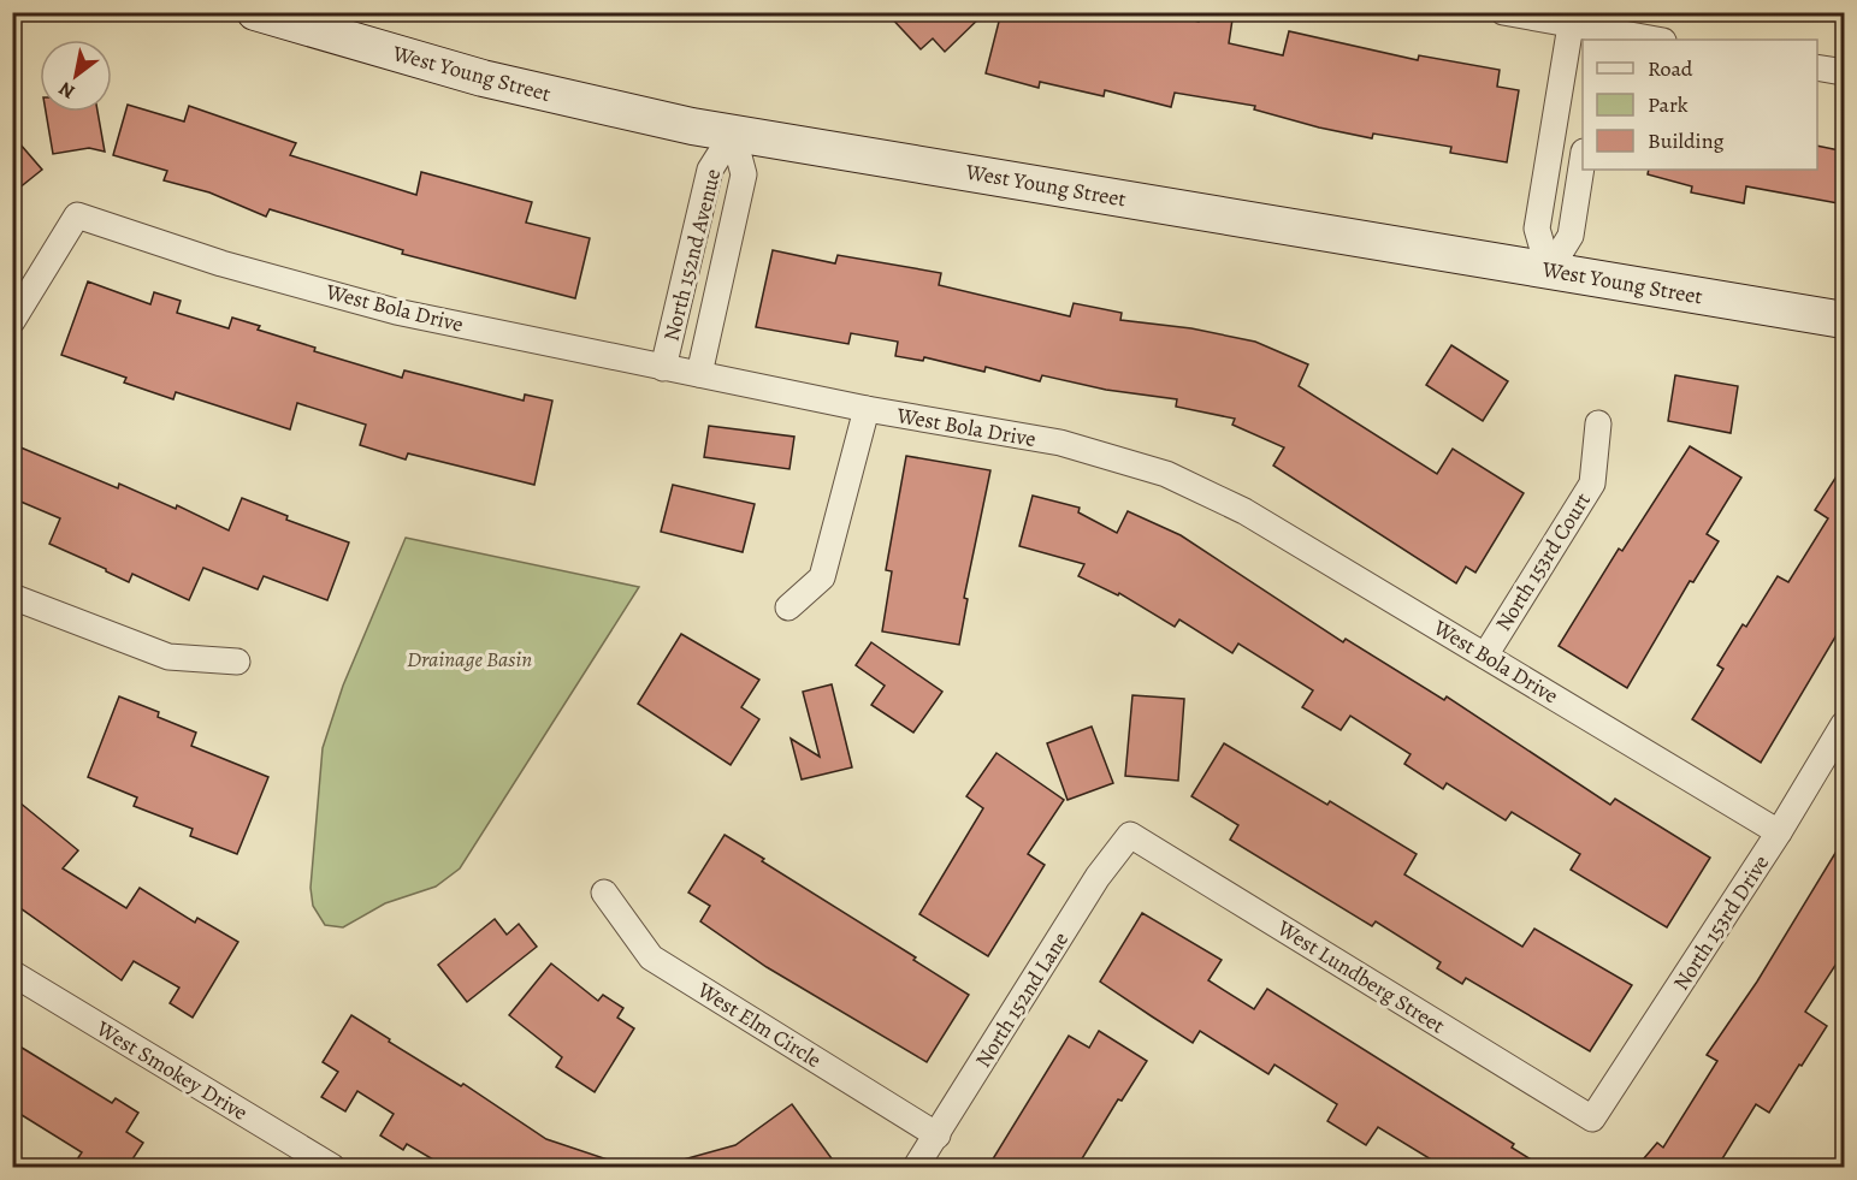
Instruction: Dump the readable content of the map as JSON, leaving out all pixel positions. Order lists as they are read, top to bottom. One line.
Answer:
{"streets":{"street":["West Young Street","North 152nd Avenue","West Bola Drive","North 153rd Court","North 153rd Drive","West Lundberg Street","North 152nd Lane","West Elm Circle","West Smokey Drive"]},"crossings":[["West Young Street","North 152nd Avenue"],["North 152nd Avenue","West Bola Drive"],["West Bola Drive","North 153rd Court"],["West Bola Drive","North 153rd Drive"],["North 153rd Drive","West Lundberg Street"],["West Lundberg Street","North 152nd Lane"],["North 152nd Lane","West Elm Circle"]],"parks":["Drainage Basin"],"legend":["Road","Park","Building"],"north":"bottom left"}
